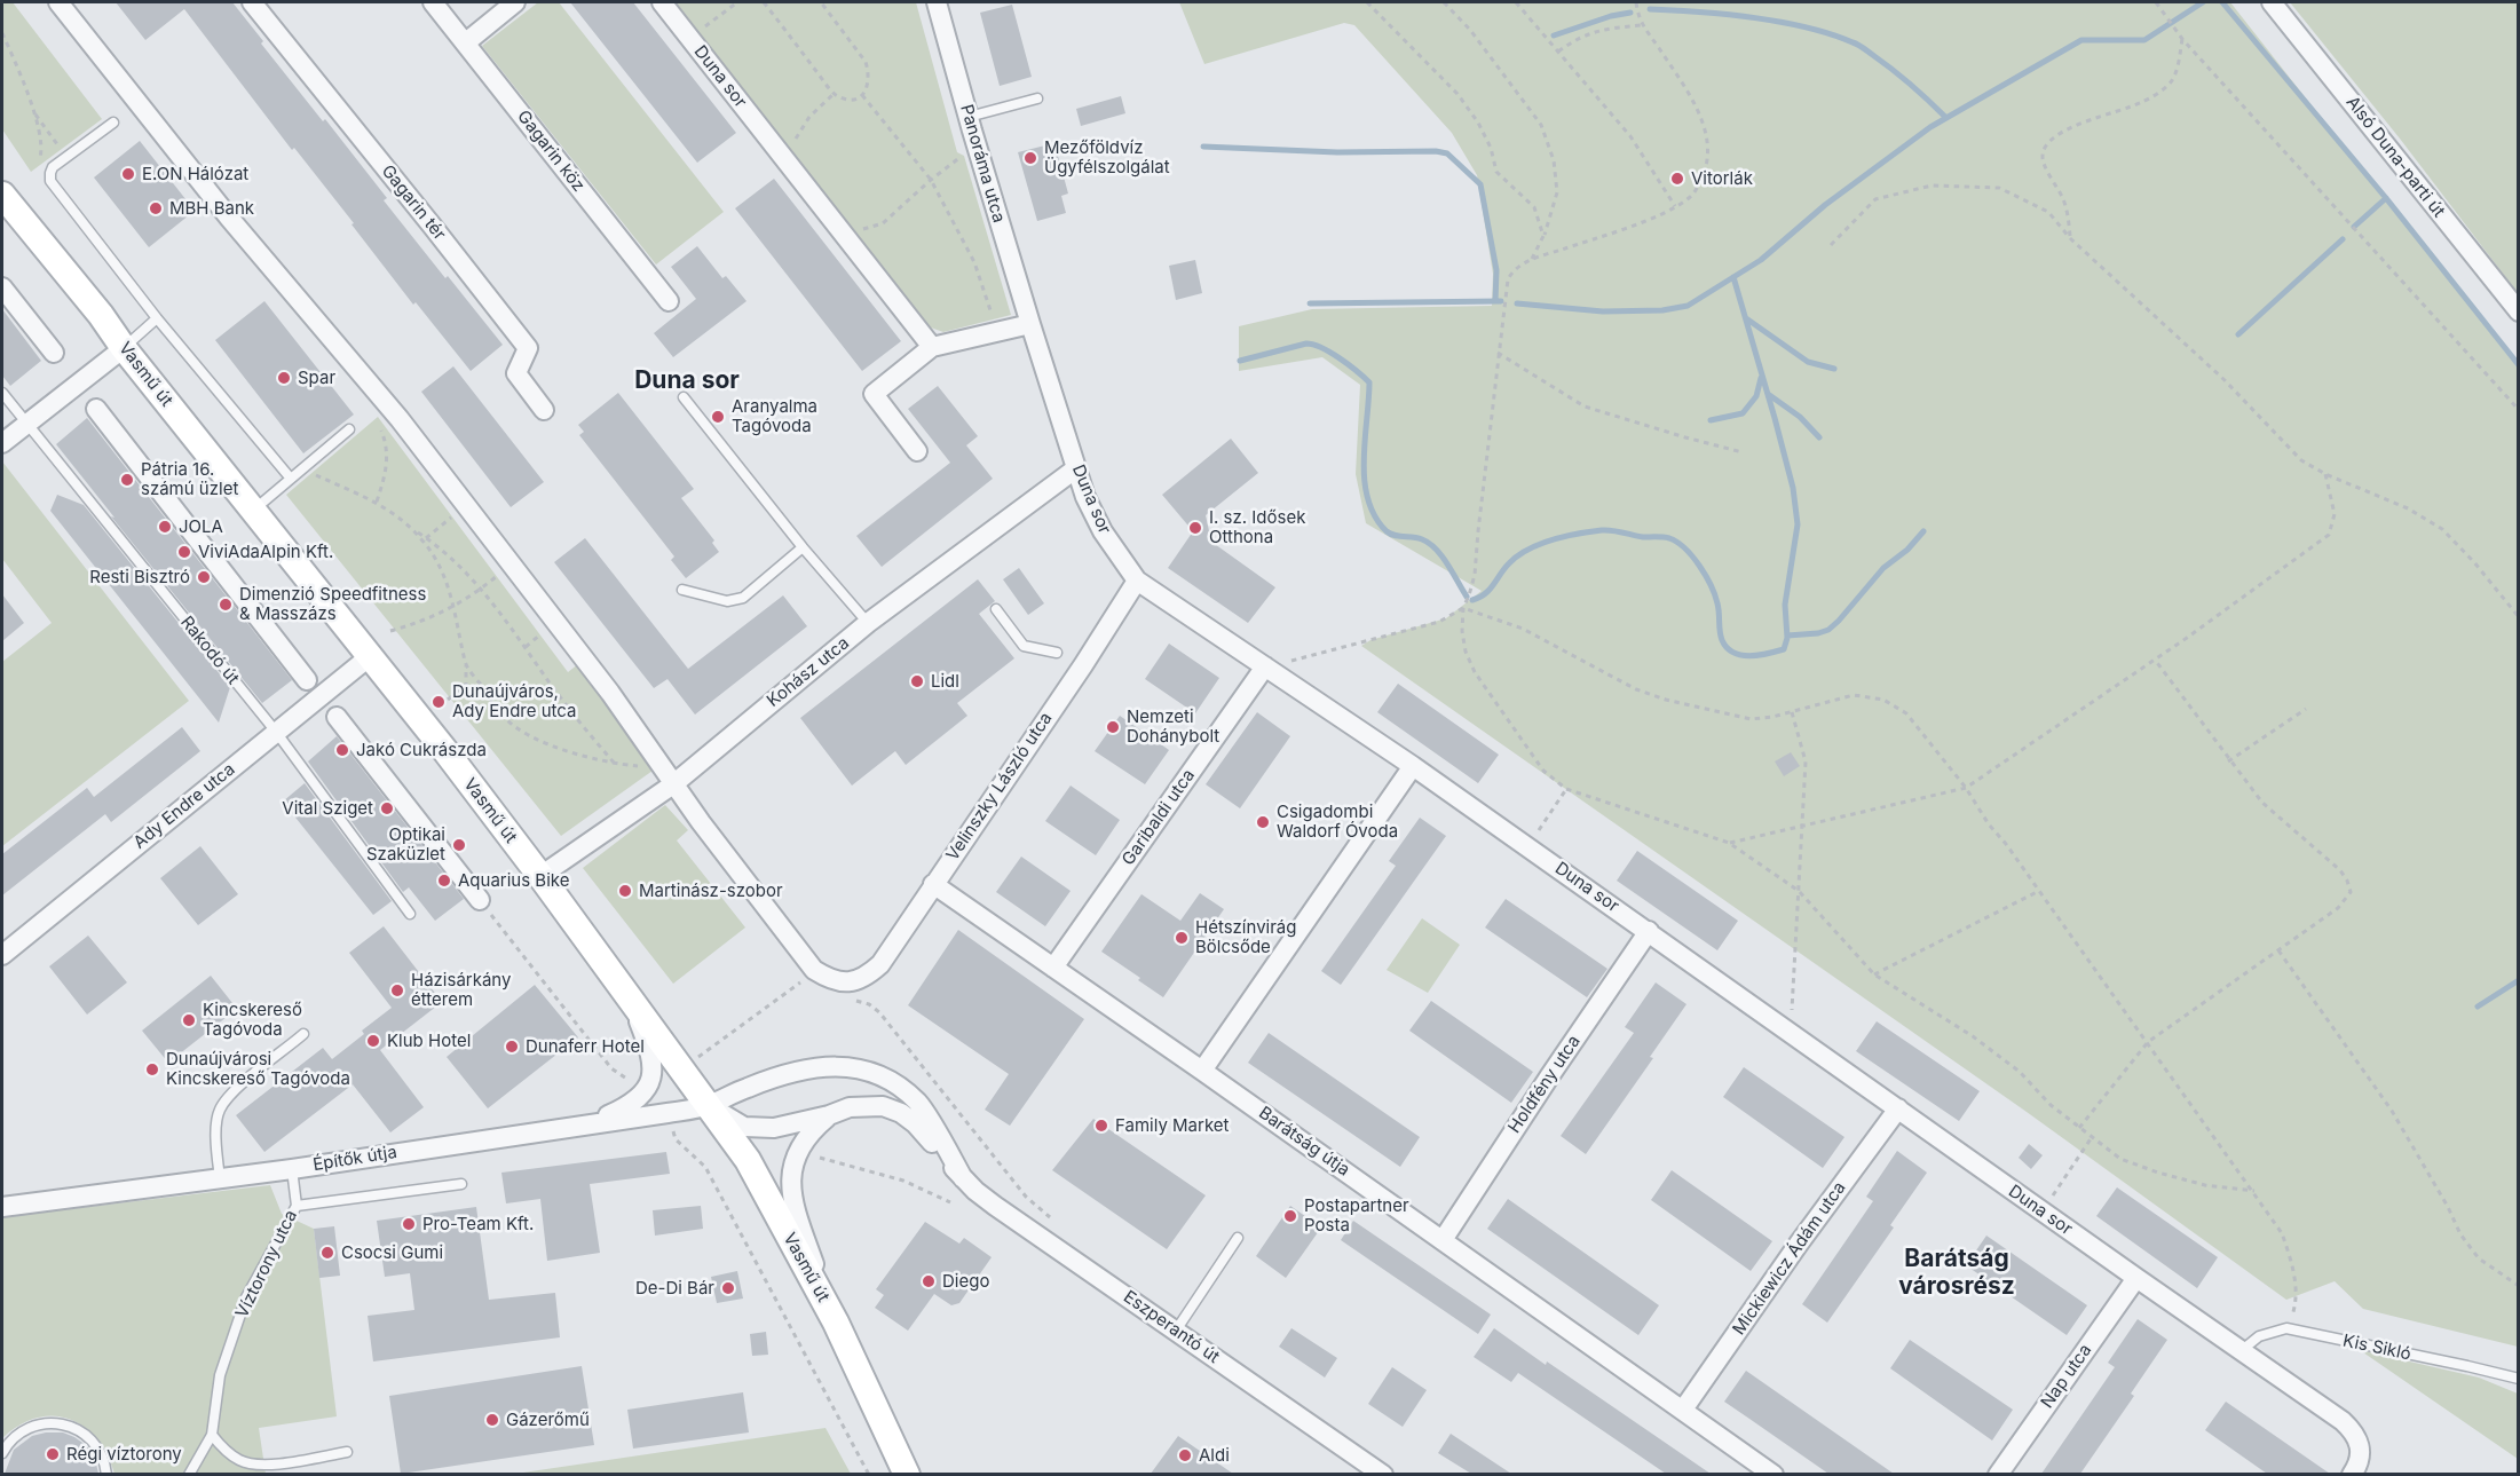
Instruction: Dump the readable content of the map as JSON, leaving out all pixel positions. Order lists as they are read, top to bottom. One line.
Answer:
{"streets":{"street":["Duna sor","Gagarin köz","Alsó Duna-parti út","Panoráma utca","Gagarin tér","Vasmű út","Kohász utca","Velinszky László utca","Ady Endre utca","Garibaldi utca","Holdfény utca","Barátság útja","Építők útja","Mickiewicz Ádám utca","Eszperantó út","Nap utca"],"lane":["Rakodó út","Víztorony utca","Kis Sikló"]},"crossings":[["Duna sor","Panoráma utca"],["Duna sor","Kohász utca"],["Duna sor","Velinszky László utca"],["Duna sor","Garibaldi utca"],["Duna sor","Holdfény utca"],["Duna sor","Mickiewicz Ádám utca"],["Duna sor","Nap utca"],["Vasmű út","Kohász utca"],["Vasmű út","Ady Endre utca"],["Vasmű út","Építők útja"],["Vasmű út","Eszperantó út"],["Rakodó út","Ady Endre utca"],["Kohász utca","Velinszky László utca"],["Velinszky László utca","Barátság útja"],["Garibaldi utca","Barátság útja"],["Holdfény utca","Barátság útja"],["Barátság útja","Mickiewicz Ádám utca"],["Építők útja","Víztorony utca"],["Építők útja","Eszperantó út"]],"districts":["Duna sor","Barátság városrész"],"places":["Mezőföldvíz Ügyfélszolgálat","E.ON Hálózat","Vitorlák","MBH Bank","Spar","Aranyalma Tagóvoda","Pátria 16. számú üzlet","JOLA","I. sz. Idősek Otthona","ViviAdaAlpin Kft.","Resti Bisztró","Dimenzió Speedfitness & Masszázs","Lidl","Dunaújváros, Ady Endre utca","Nemzeti Dohánybolt","Jakó Cukrászda","Vital Sziget","Csigadombi Waldorf Óvoda","Optikai Szaküzlet","Aquarius Bike","Martinász-szobor","Hétszínvirág Bölcsőde","Házisárkány étterem","Kincskereső Tagóvoda","Klub Hotel","Dunaferr Hotel","Dunaújvárosi Kincskereső Tagóvoda","Family Market","Postapartner Posta","Pro-Team Kft.","Csocsi Gumi","Diego","De-Di Bár","Gázerőmű","Régi víztorony","Aldi"]}
